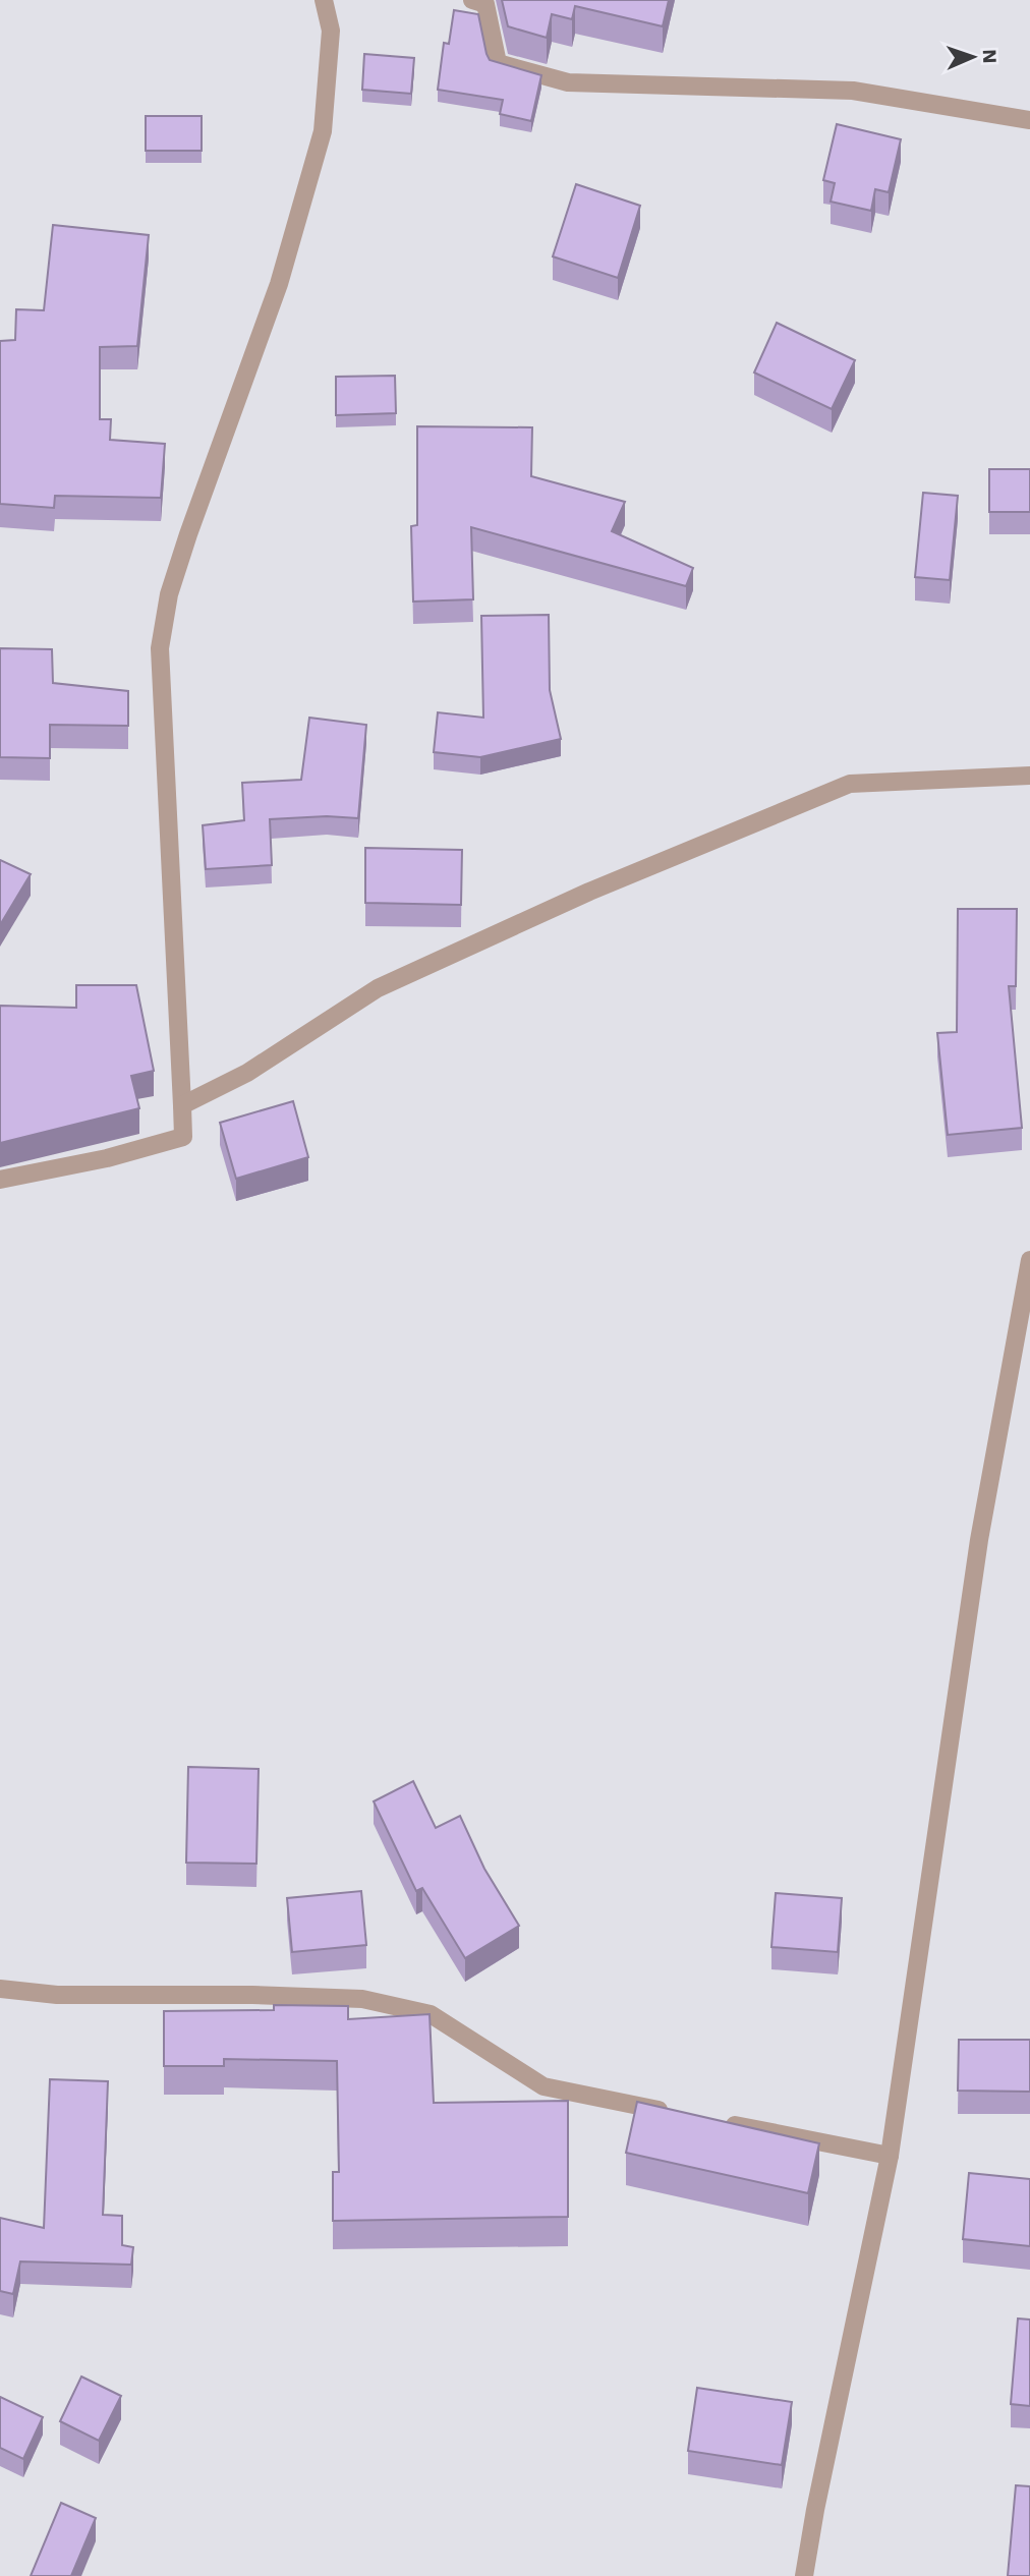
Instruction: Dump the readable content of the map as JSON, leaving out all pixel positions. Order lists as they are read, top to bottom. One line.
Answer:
{"north":"right"}
